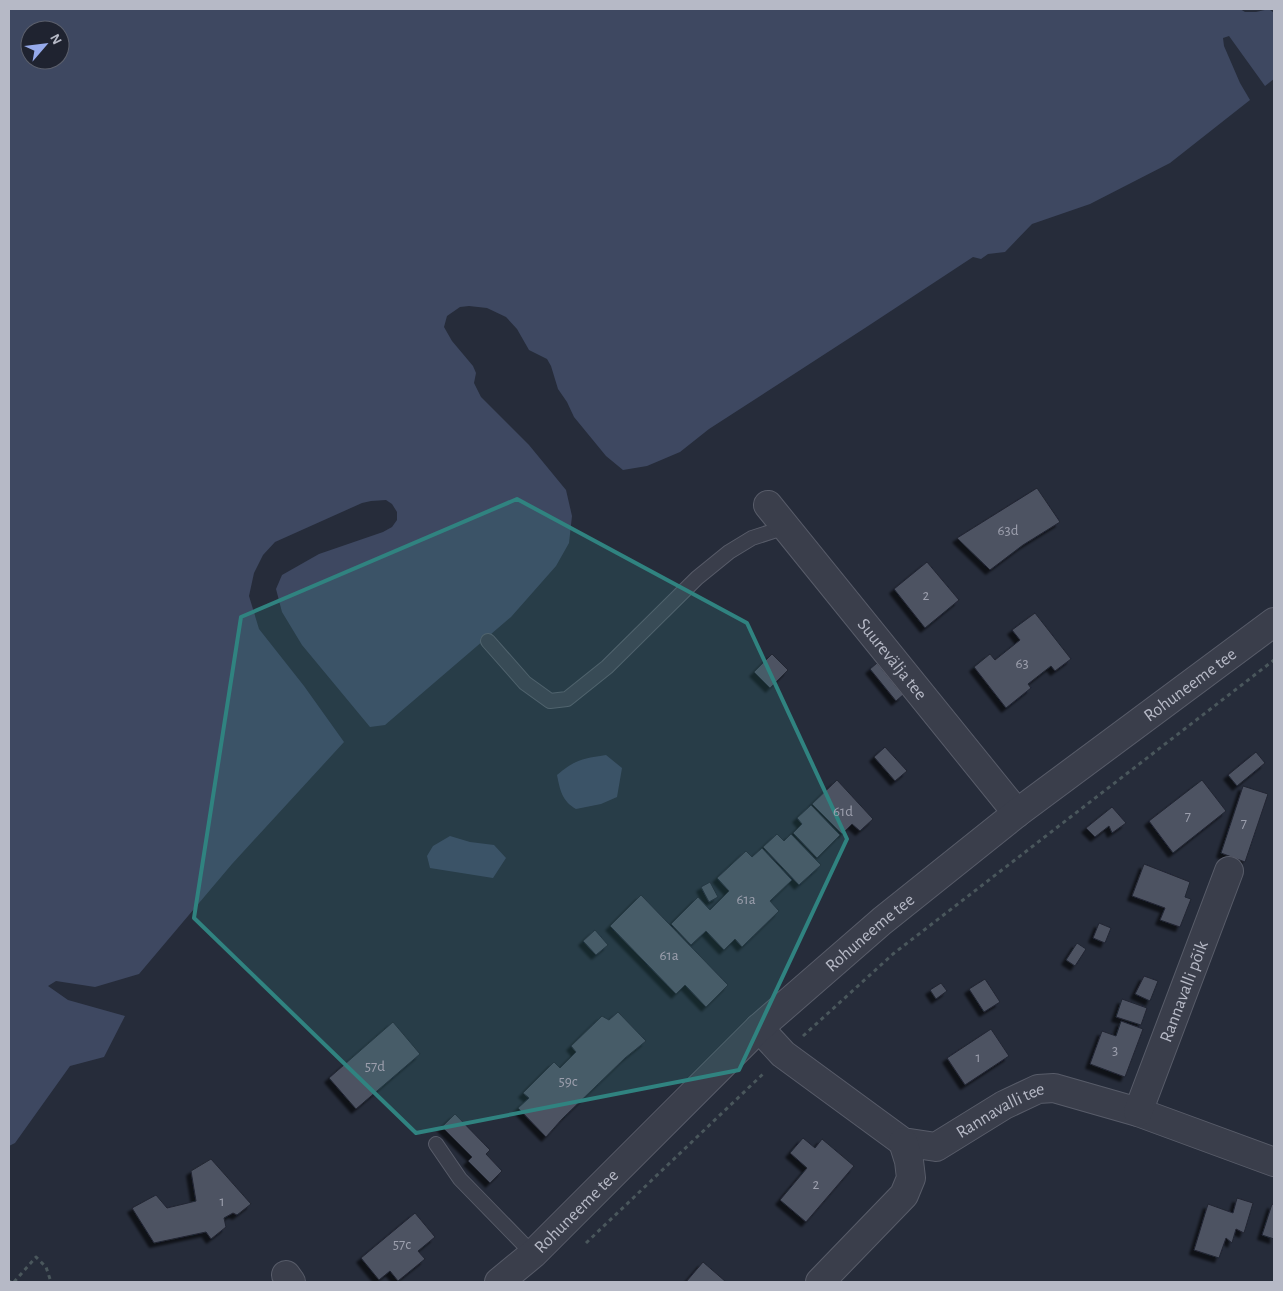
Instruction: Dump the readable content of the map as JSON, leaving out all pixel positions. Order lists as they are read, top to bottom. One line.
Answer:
{"streets":{"street":["Suurevälja tee","Rohuneeme tee","Rannavalli põik","Rannavalli tee"]},"crossings":[["Suurevälja tee","Rohuneeme tee"],["Rohuneeme tee","Rannavalli tee"],["Rannavalli põik","Rannavalli tee"]],"house_numbers":["63d","2","63","61d","7","7","61a","61a","3","1","57d","59c","2","1","57c"],"north":"top right"}
